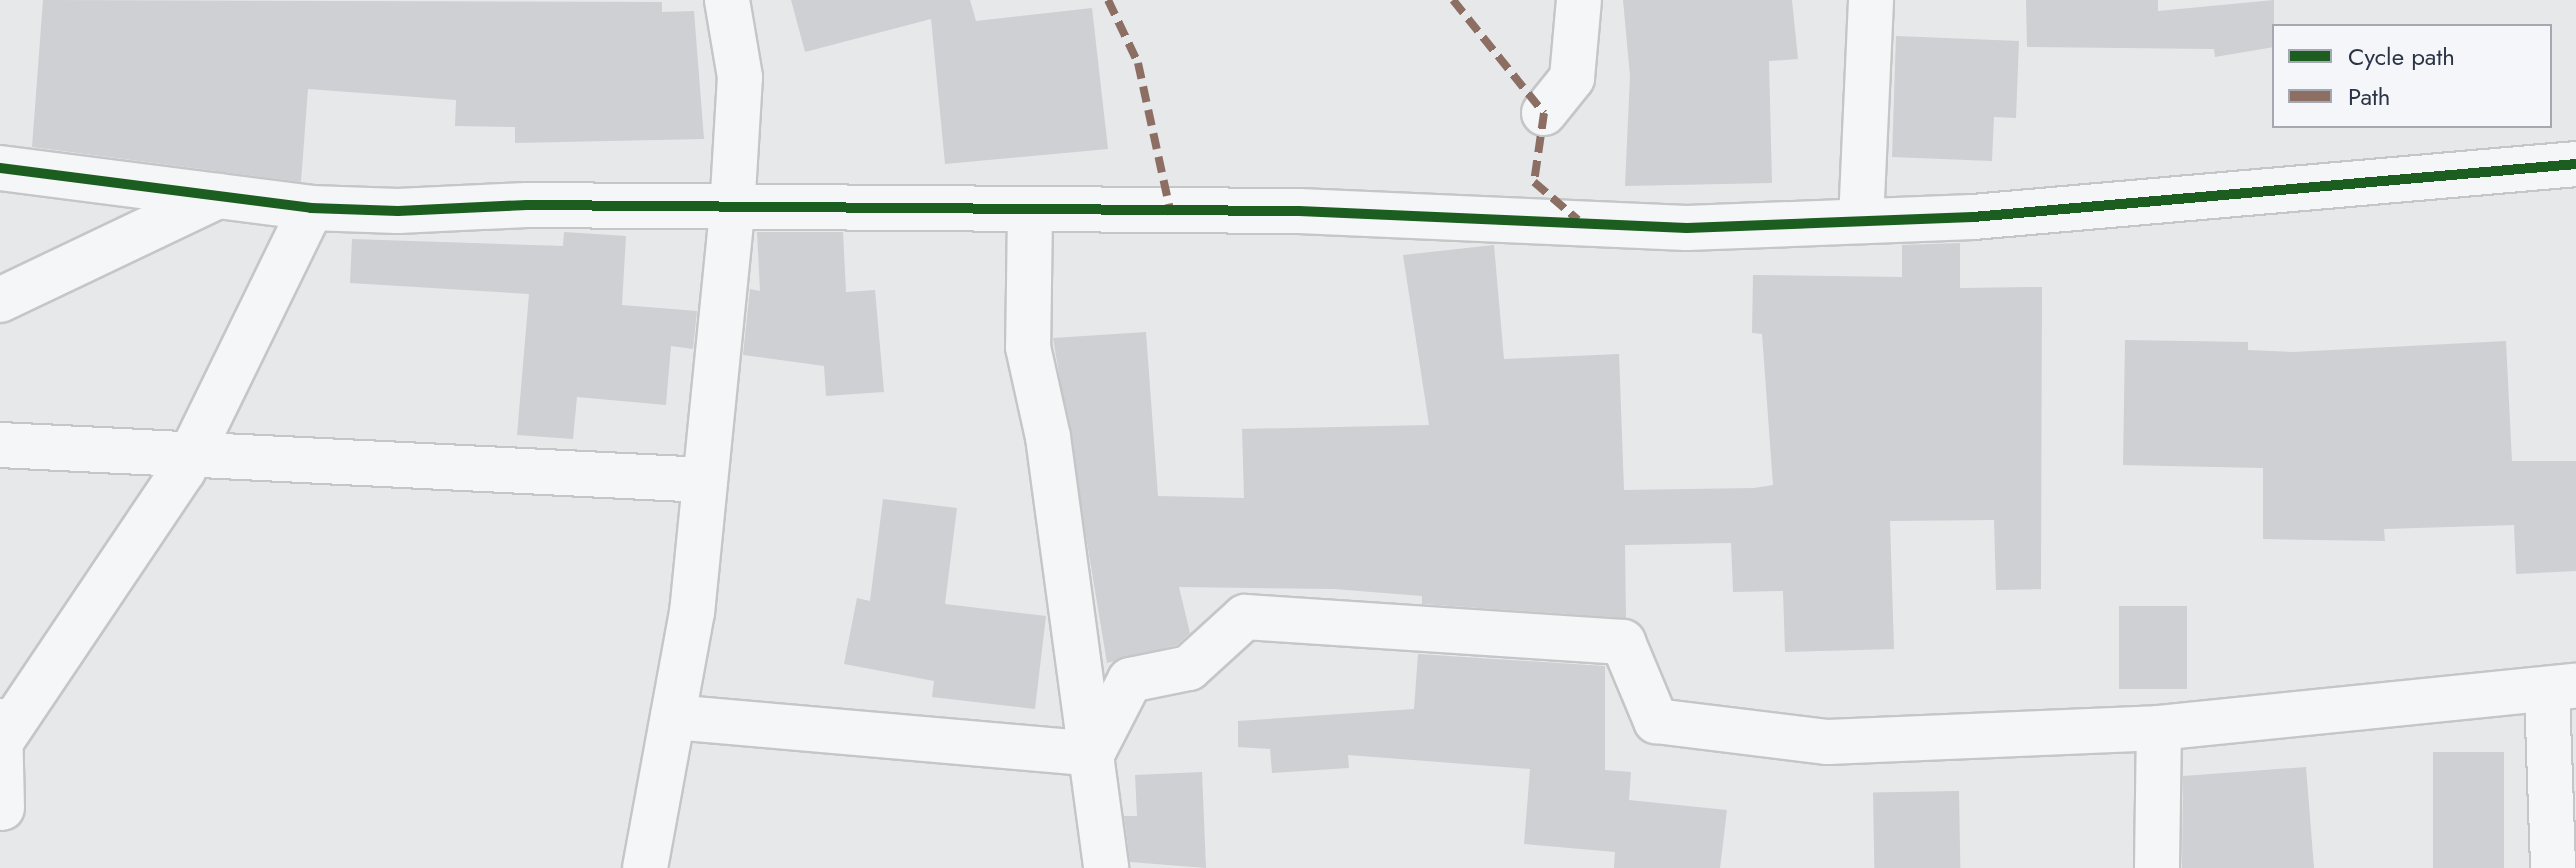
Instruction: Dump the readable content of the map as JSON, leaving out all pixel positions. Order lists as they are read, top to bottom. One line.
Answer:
{"legend":["Cycle path","Path"]}
